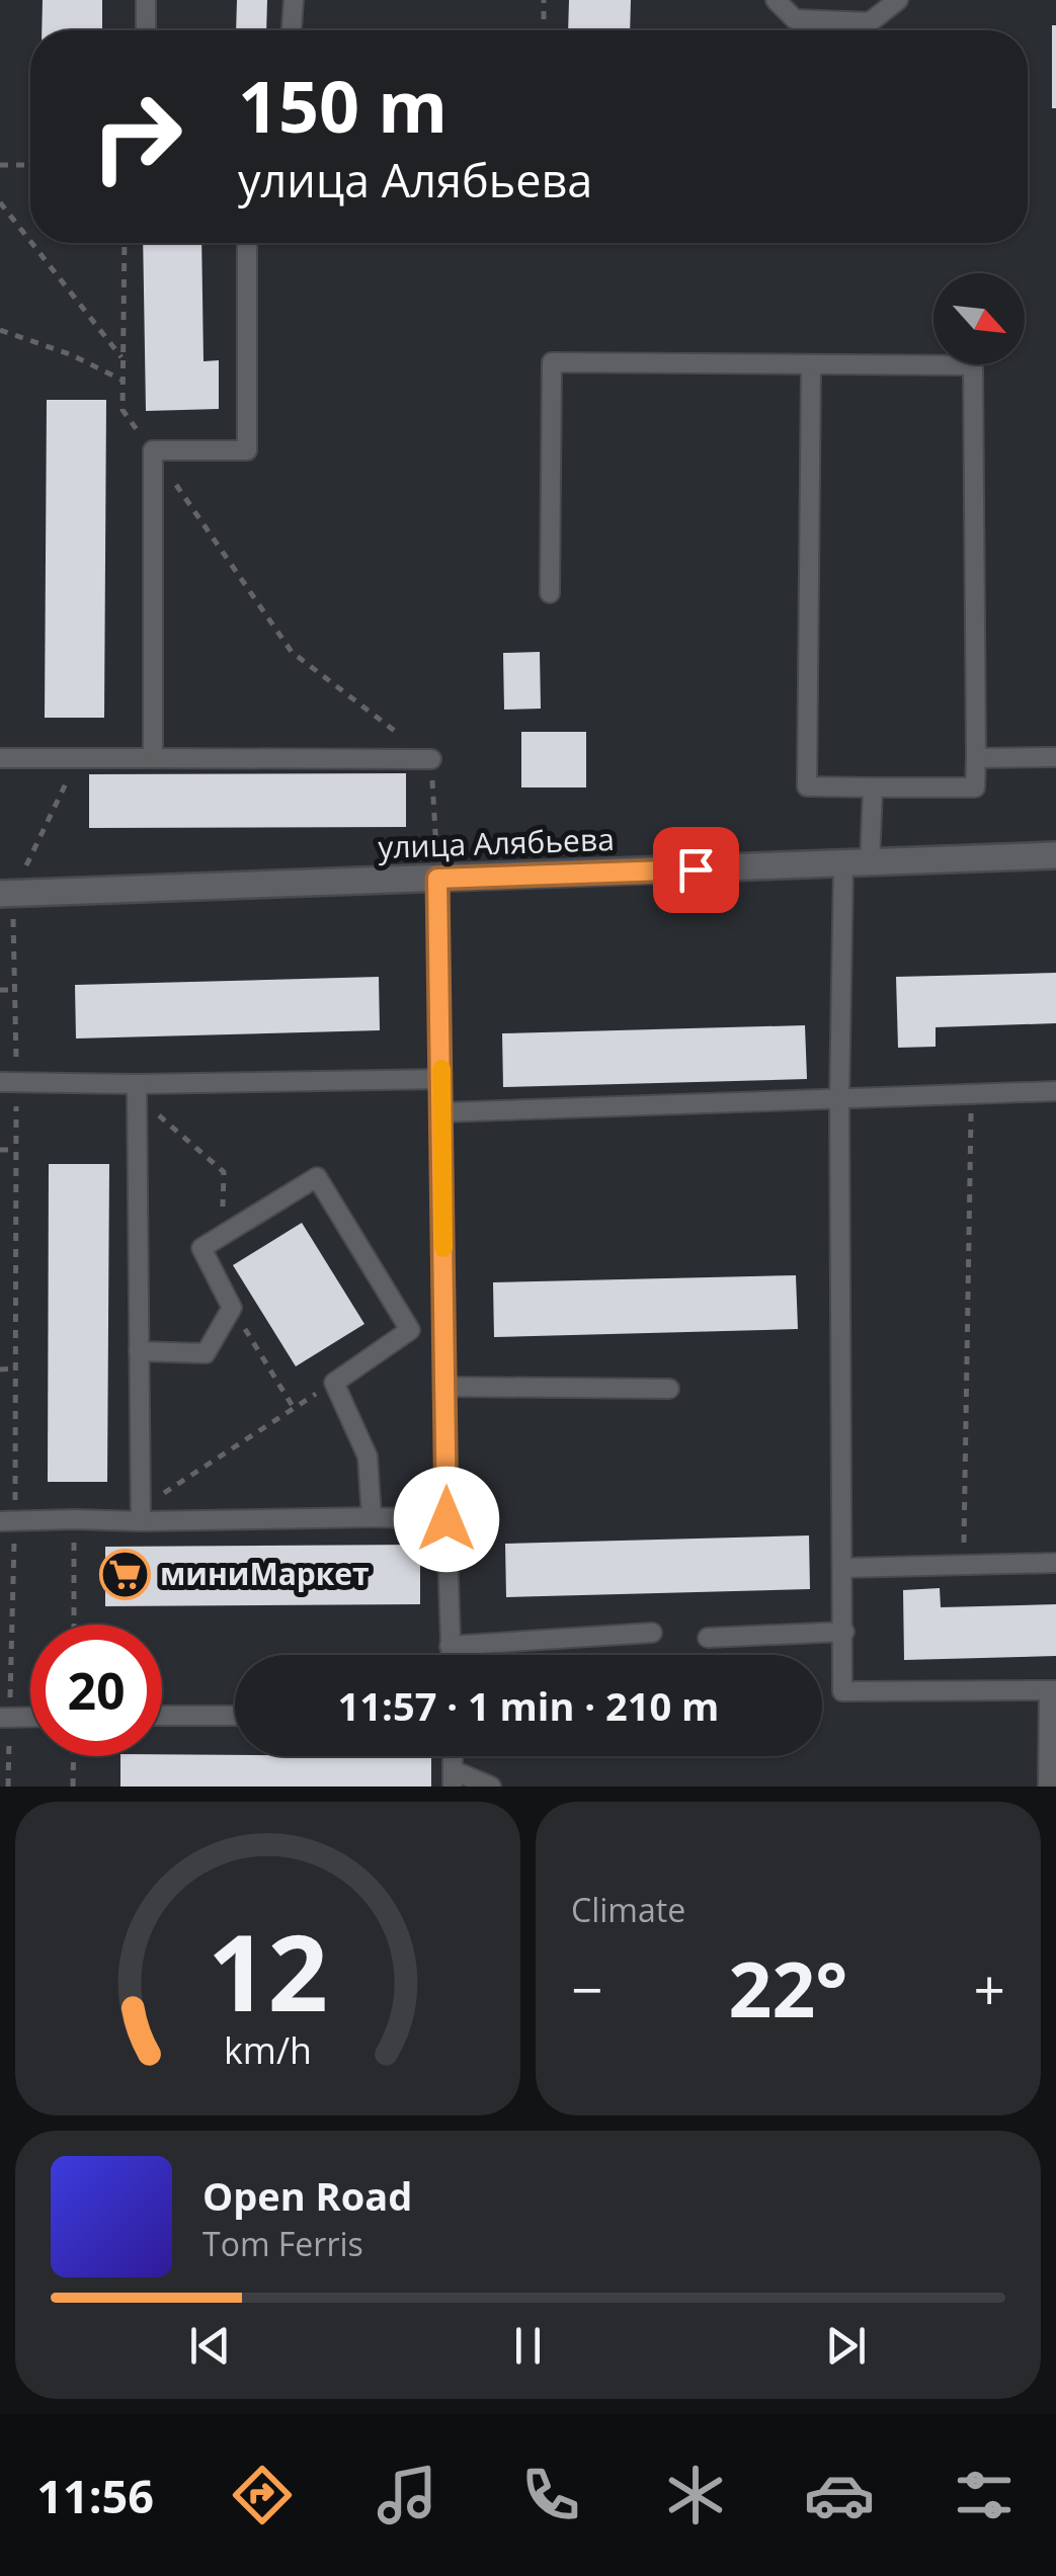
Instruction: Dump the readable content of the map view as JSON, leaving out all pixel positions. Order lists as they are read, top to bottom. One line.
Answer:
{"streets":{"street":["улица Алябьева"]},"places":{"supermarket":["миниМаркет"]},"north":"bottom right","page":{"turn":["150 m","улица Алябьева"],"limit":"20","trip":"11:57 · 1 min · 210 m","tile":"Climate","heat":["−","22°","+"],"song":["Open Road","Tom Ferris"],"tabs":"11:56","gauge":["12","km/h"]}}
